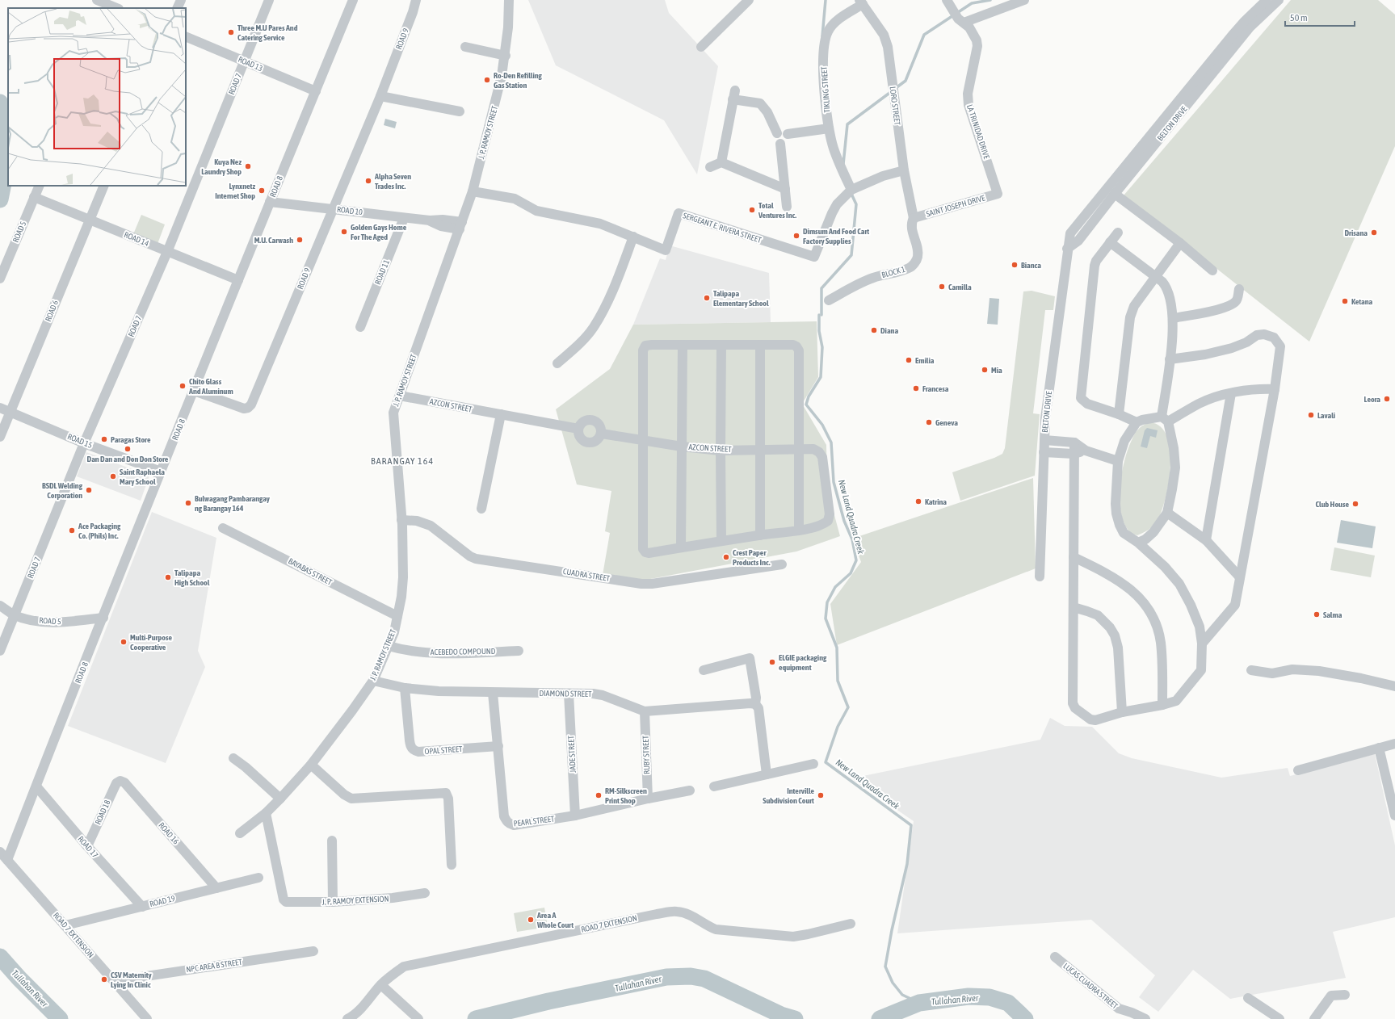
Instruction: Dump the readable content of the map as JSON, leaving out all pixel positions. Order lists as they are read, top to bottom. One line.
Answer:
{"streets":{"street":["ROAD 9","ROAD 13","ROAD 7","TIKLING STREET","LORO STREET","BELTON DRIVE","LA TRINIDAD DRIVE","J. P. RAMOY STREET","ROAD 8","SAINT JOSEPH DRIVE","ROAD 10","SERGEANT E. RIVERA STREET","ROAD 5","ROAD 14","ROAD 11","BLOCK 1","ROAD 6","AZCON STREET","ROAD 15","BAYABAS STREET","CUADRA STREET","ACEBEDO COMPOUND","DIAMOND STREET","OPAL STREET","JADE STREET","RUBY STREET","ROAD 18","PEARL STREET","ROAD 16","ROAD 17","J. P. RAMOY EXTENSION","ROAD 19","ROAD 7 EXTENSION","NPC AREA B STREET","LUCAS CUADRA STREET"]},"crossings":[["ROAD 9","ROAD 8"],["ROAD 9","ROAD 10"],["ROAD 13","ROAD 7"],["ROAD 13","ROAD 8"],["ROAD 7","ROAD 5"],["ROAD 7","ROAD 14"],["ROAD 7","ROAD 15"],["TIKLING STREET","LORO STREET"],["TIKLING STREET","SERGEANT E. RIVERA STREET"],["LORO STREET","SAINT JOSEPH DRIVE"],["LORO STREET","SERGEANT E. RIVERA STREET"],["LORO STREET","BLOCK 1"],["LA TRINIDAD DRIVE","SAINT JOSEPH DRIVE"],["J. P. RAMOY STREET","ROAD 10"],["J. P. RAMOY STREET","SERGEANT E. RIVERA STREET"],["J. P. RAMOY STREET","AZCON STREET"],["J. P. RAMOY STREET","BAYABAS STREET"],["J. P. RAMOY STREET","CUADRA STREET"],["J. P. RAMOY STREET","ACEBEDO COMPOUND"],["J. P. RAMOY STREET","DIAMOND STREET"],["J. P. RAMOY STREET","J. P. RAMOY EXTENSION"],["ROAD 8","ROAD 10"],["ROAD 8","ROAD 5"],["ROAD 8","ROAD 14"],["ROAD 8","ROAD 15"],["ROAD 8","ROAD 17"],["ROAD 8","ROAD 7 EXTENSION"],["SAINT JOSEPH DRIVE","BLOCK 1"],["ROAD 10","ROAD 11"],["ROAD 5","ROAD 14"],["ROAD 14","ROAD 6"],["ROAD 6","ROAD 15"],["DIAMOND STREET","OPAL STREET"],["DIAMOND STREET","JADE STREET"],["DIAMOND STREET","RUBY STREET"],["DIAMOND STREET","PEARL STREET"],["OPAL STREET","PEARL STREET"],["JADE STREET","PEARL STREET"],["RUBY STREET","PEARL STREET"],["ROAD 18","ROAD 16"],["ROAD 18","ROAD 17"],["ROAD 16","ROAD 19"],["ROAD 17","ROAD 19"],["ROAD 19","ROAD 7 EXTENSION"],["ROAD 7 EXTENSION","NPC AREA B STREET"]],"districts":["BARANGAY 164"],"water":["New Land Quadra Creek","Tullahan River"],"places":["Three M.U Pares And Catering Service","Ro-Den Refilling Gas Station","Kuya Nez Laundry Shop","Alpha Seven Trades Inc.","Lynxnetz Internet Shop","Total Ventures Inc.","Golden Gays Home For The Aged","Drisana","Dimsum And Food Cart Factory Supplies","M.U. Carwash","Bianca","Camilla","Talipapa Elementary School","Ketana","Diana","Emilia","Mia","Chito Glass And Aluminum","Francesa","Leora","Lavali","Geneva","Paragas Store","Dan Dan and Don Don Store","Saint Raphaela Mary School","BSDL Welding Corporation","Katrina","Bulwagang Pambarangay ng Barangay 164","Club House","Ace Packaging Co. (Phils) Inc.","Crest Paper Products Inc.","Talipapa High School","Salma","Multi-Purpose Cooperative","ELGIE packaging equipment","RM-Silkscreen Print Shop","Interville Subdivision Court","Area A Whole Court","CSV Maternity Lying In Clinic"],"scale_bar":"50 m"}
